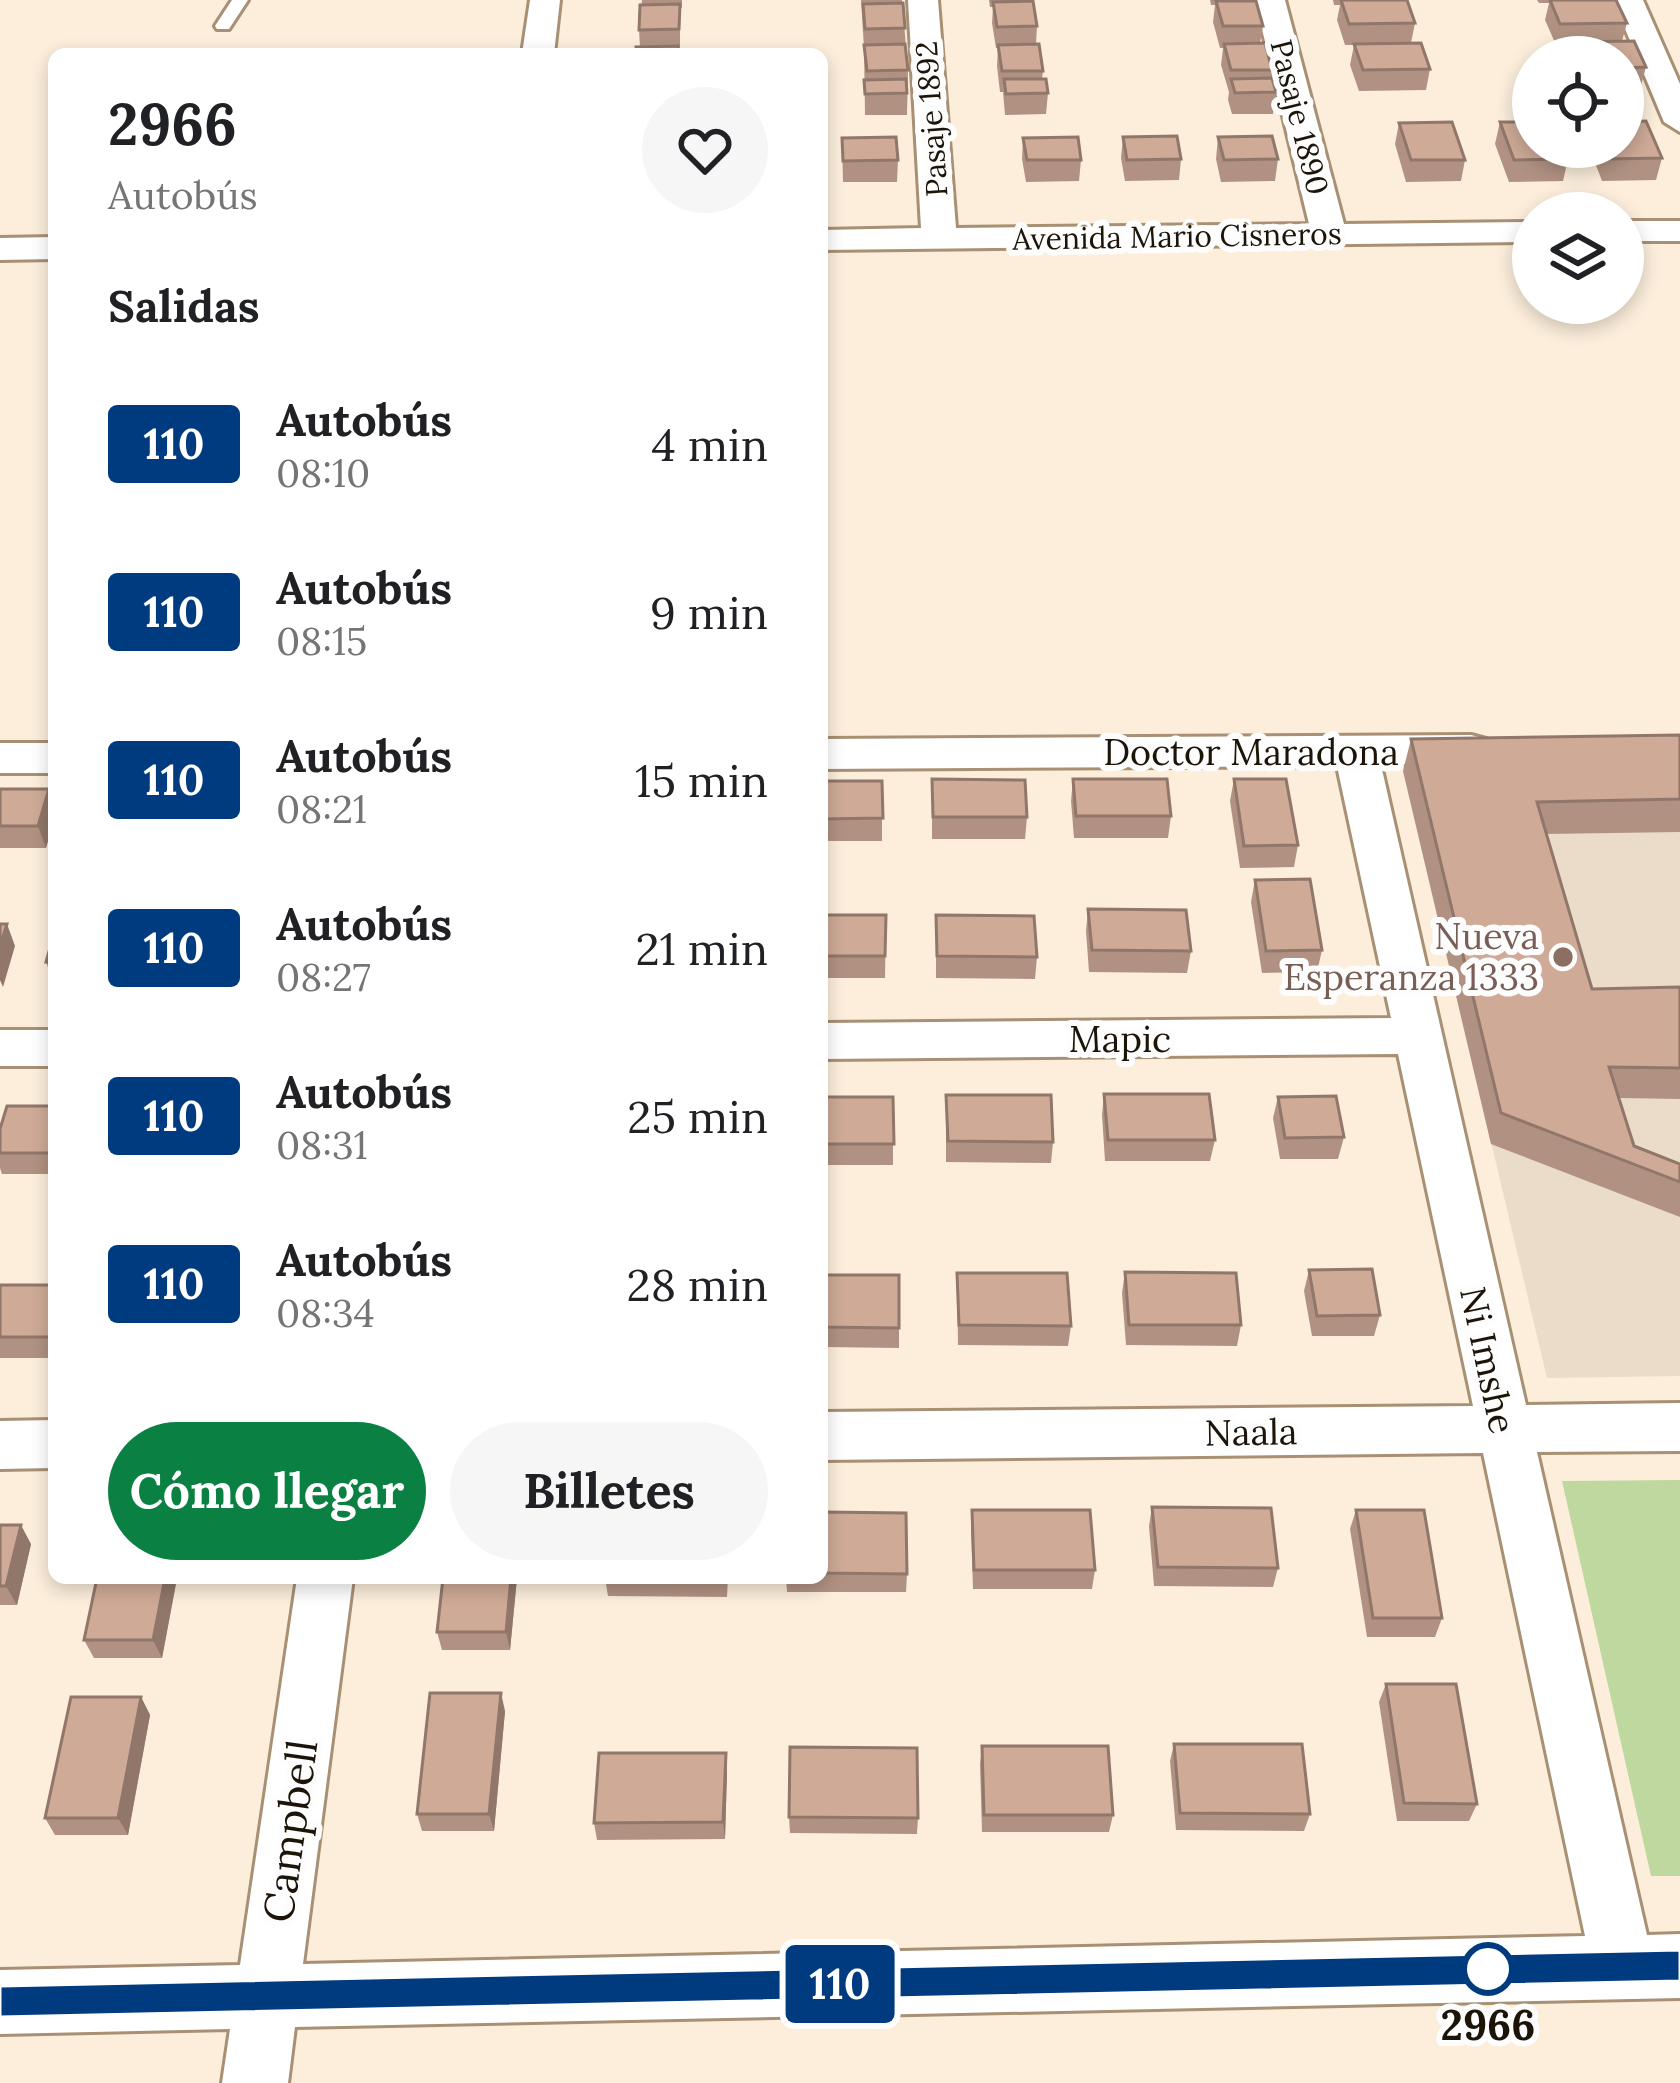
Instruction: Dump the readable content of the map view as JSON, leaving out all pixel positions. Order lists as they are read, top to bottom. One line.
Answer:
{"streets":{"street":["Pasaje 1890","Pasaje 1892","Avenida Mario Cisneros","Doctor Maradona","Mapic","Ni Imshe","Naala","Campbell"]},"crossings":[["Pasaje 1890","Avenida Mario Cisneros"],["Pasaje 1892","Avenida Mario Cisneros"],["Doctor Maradona","Ni Imshe"],["Mapic","Ni Imshe"],["Ni Imshe","Naala"]],"places":["Nueva Esperanza 1333","2966"],"lines":["bus line 110"],"page":{"on_map":"110","heading":[["2966","Autobús"],"Salidas"],"list":[{"mark":"110","name":"Autobús","note":"08:10","value":"4 min"},{"mark":"110","name":"Autobús","note":"08:15","value":"9 min"},{"mark":"110","name":"Autobús","note":"08:21","value":"15 min"},{"mark":"110","name":"Autobús","note":"08:27","value":"21 min"},{"mark":"110","name":"Autobús","note":"08:31","value":"25 min"},{"mark":"110","name":"Autobús","note":"08:34","value":"28 min"}],"buttons":["Cómo llegar","Billetes"]}}
